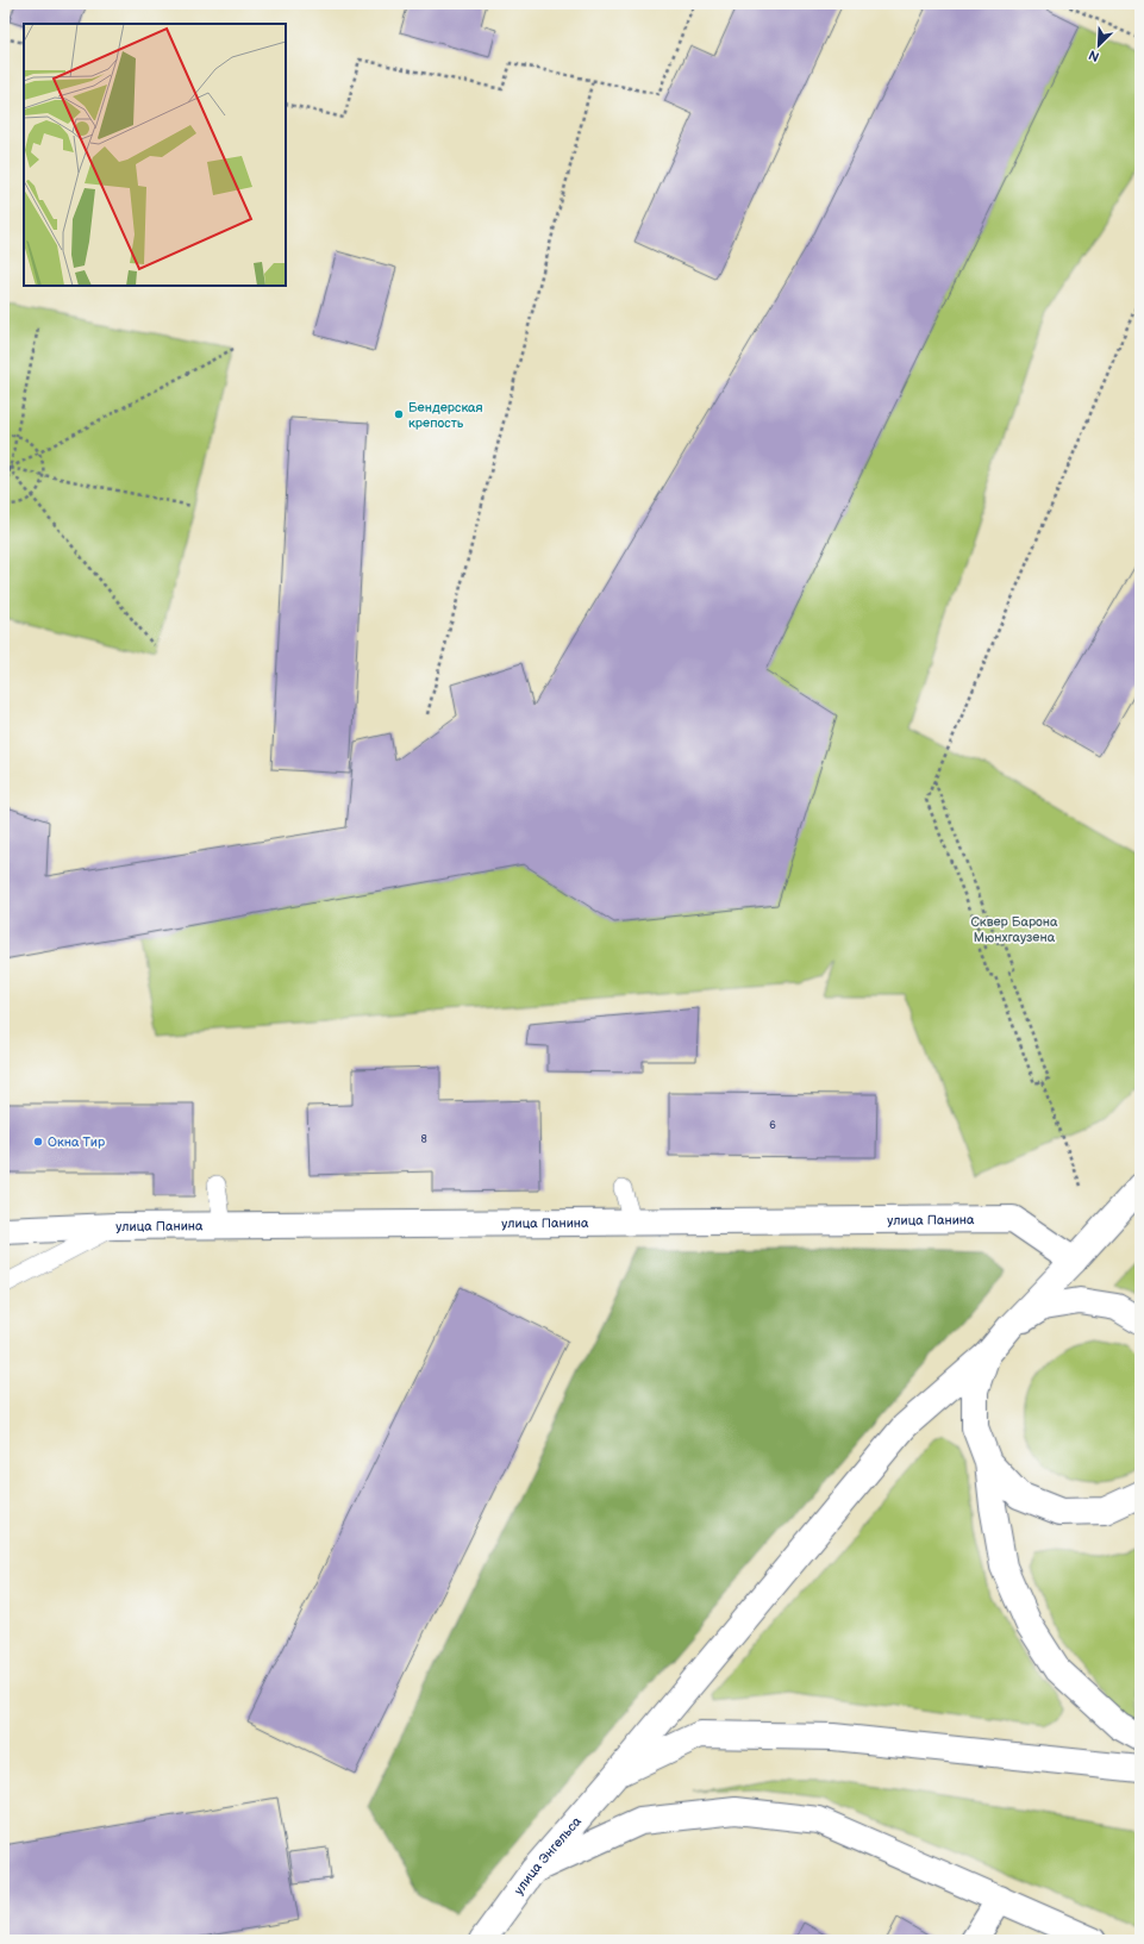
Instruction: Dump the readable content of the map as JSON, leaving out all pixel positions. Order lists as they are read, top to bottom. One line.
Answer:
{"streets":{"street":["улица Панина","улица Энгельса"]},"parks":["Сквер Барона Мюнхгаузена"],"places":["Бендерская крепость","Окна Тир"],"house_numbers":["6","8"],"north":"bottom left"}
